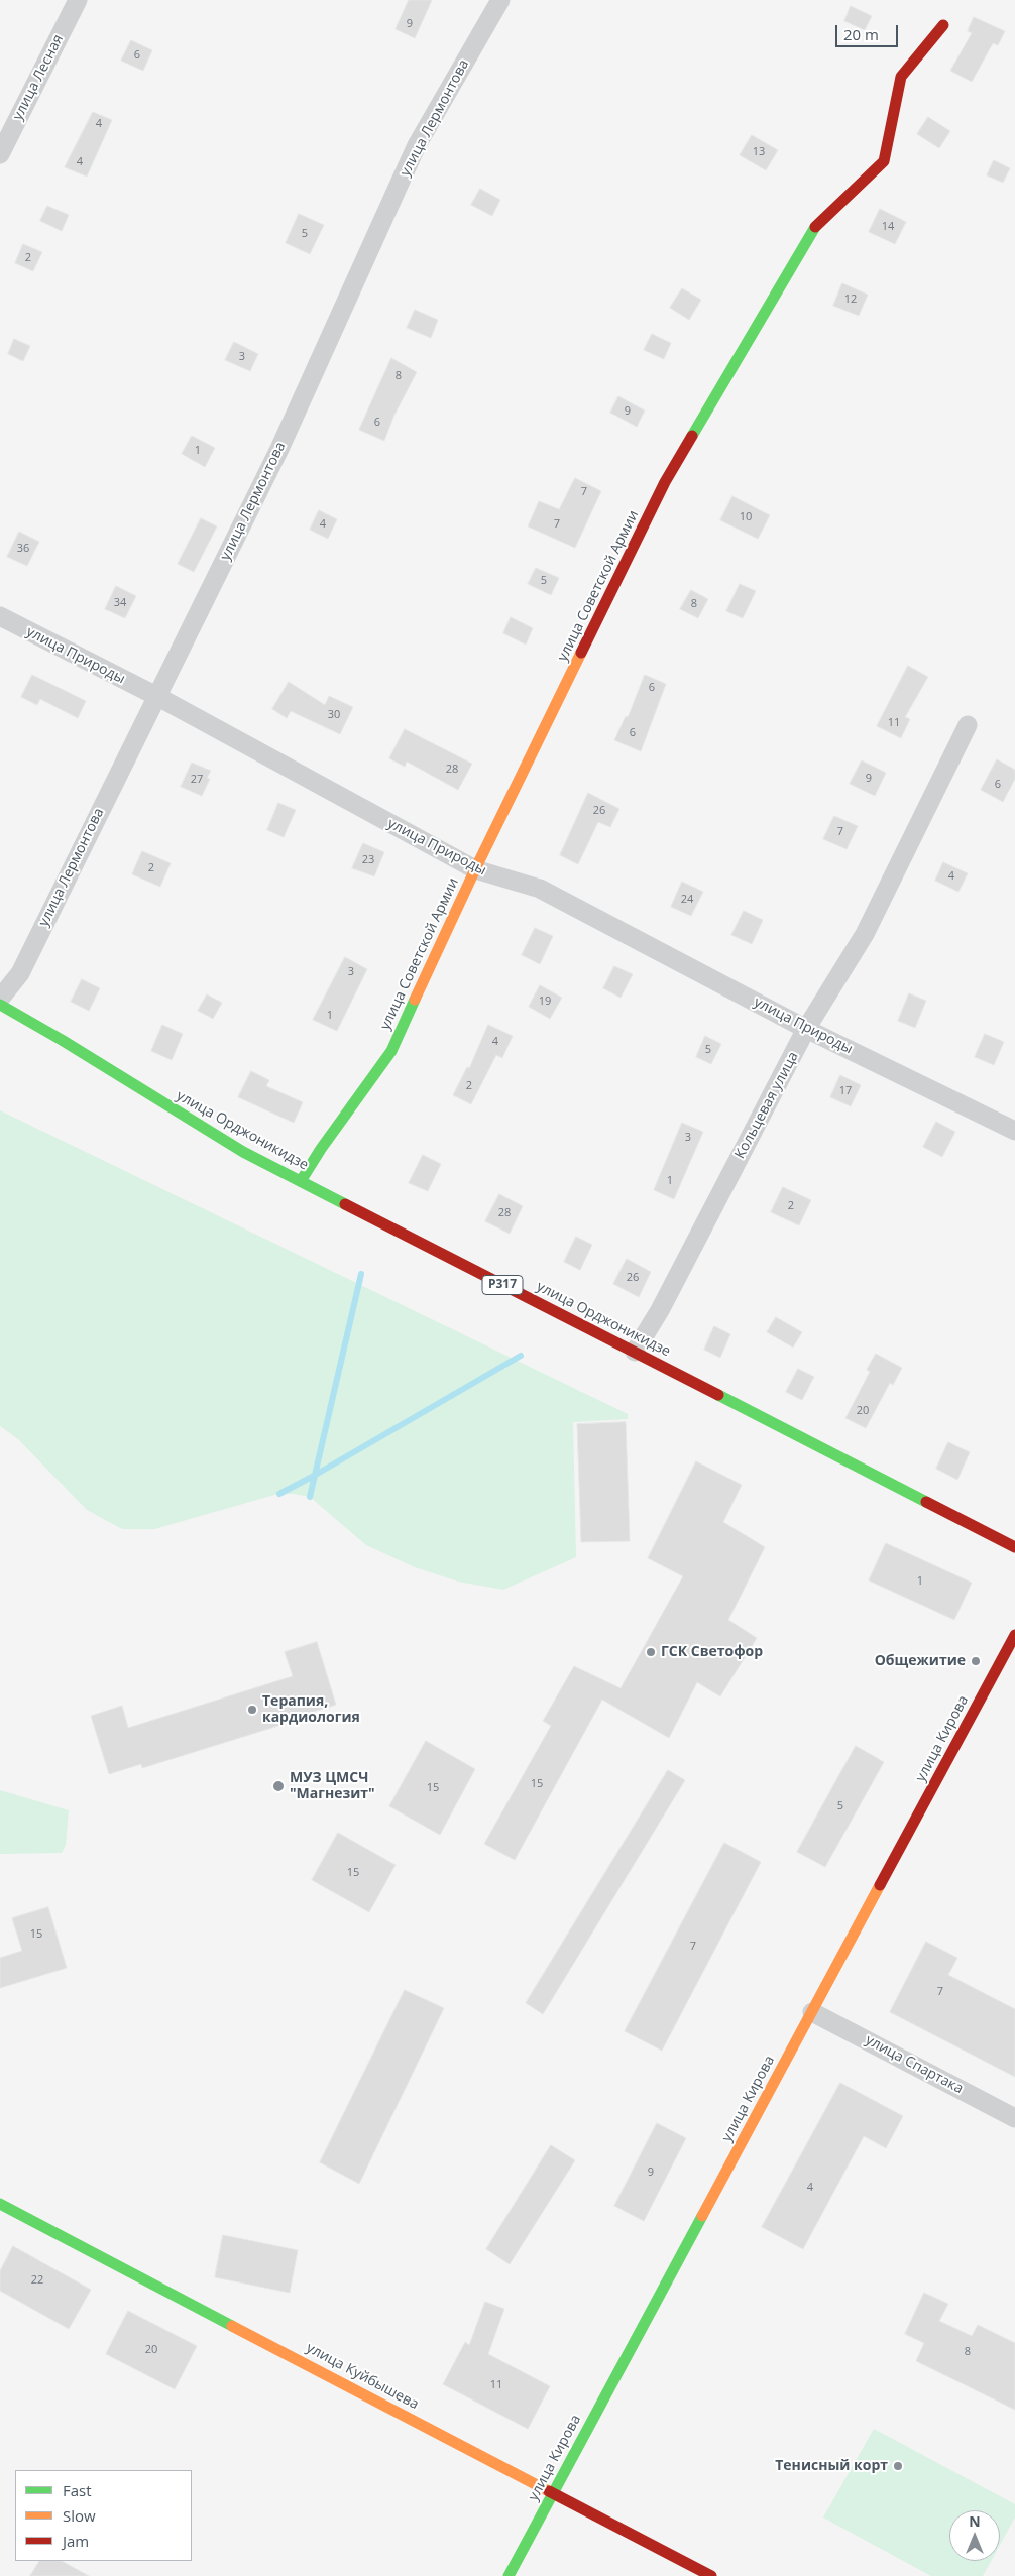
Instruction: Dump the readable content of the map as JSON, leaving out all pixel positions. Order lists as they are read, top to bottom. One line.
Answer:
{"streets":{"main road":["улица Советской Армии","улица Орджоникидзе","Р317","улица Кирова","улица Куйбышева"],"street":["улица Лесная","улица Лермонтова","улица Природы","Кольцевая улица","улица Спартака"]},"crossings":[["улица Лермонтова","улица Природы"],["улица Советской Армии","улица Природы"],["улица Советской Армии","улица Орджоникидзе"],["улица Природы","Кольцевая улица"],["Кольцевая улица","улица Орджоникидзе"],["улица Кирова","улица Спартака"],["улица Кирова","улица Куйбышева"]],"places":["ГСК Светофор","Общежитие","Терапия, кардиология","МУЗ ЦМСЧ \"Магнезит\"","Тенисный корт"],"house_numbers":["9","6","4","13","4","14","5","2","12","3","8","9","6","1","7","10","4","7","36","5","34","8","6","30","11","6","28","9","27","6","26","7","23","2","4","24","3","19","1","4","5","2","17","3","1","2","28","26","20","1","15","15","5","15","15","7","7","9","4","22","20","8","11"],"legend":["Fast","Slow","Jam"],"scale_bar":"20 m","north":"top"}
